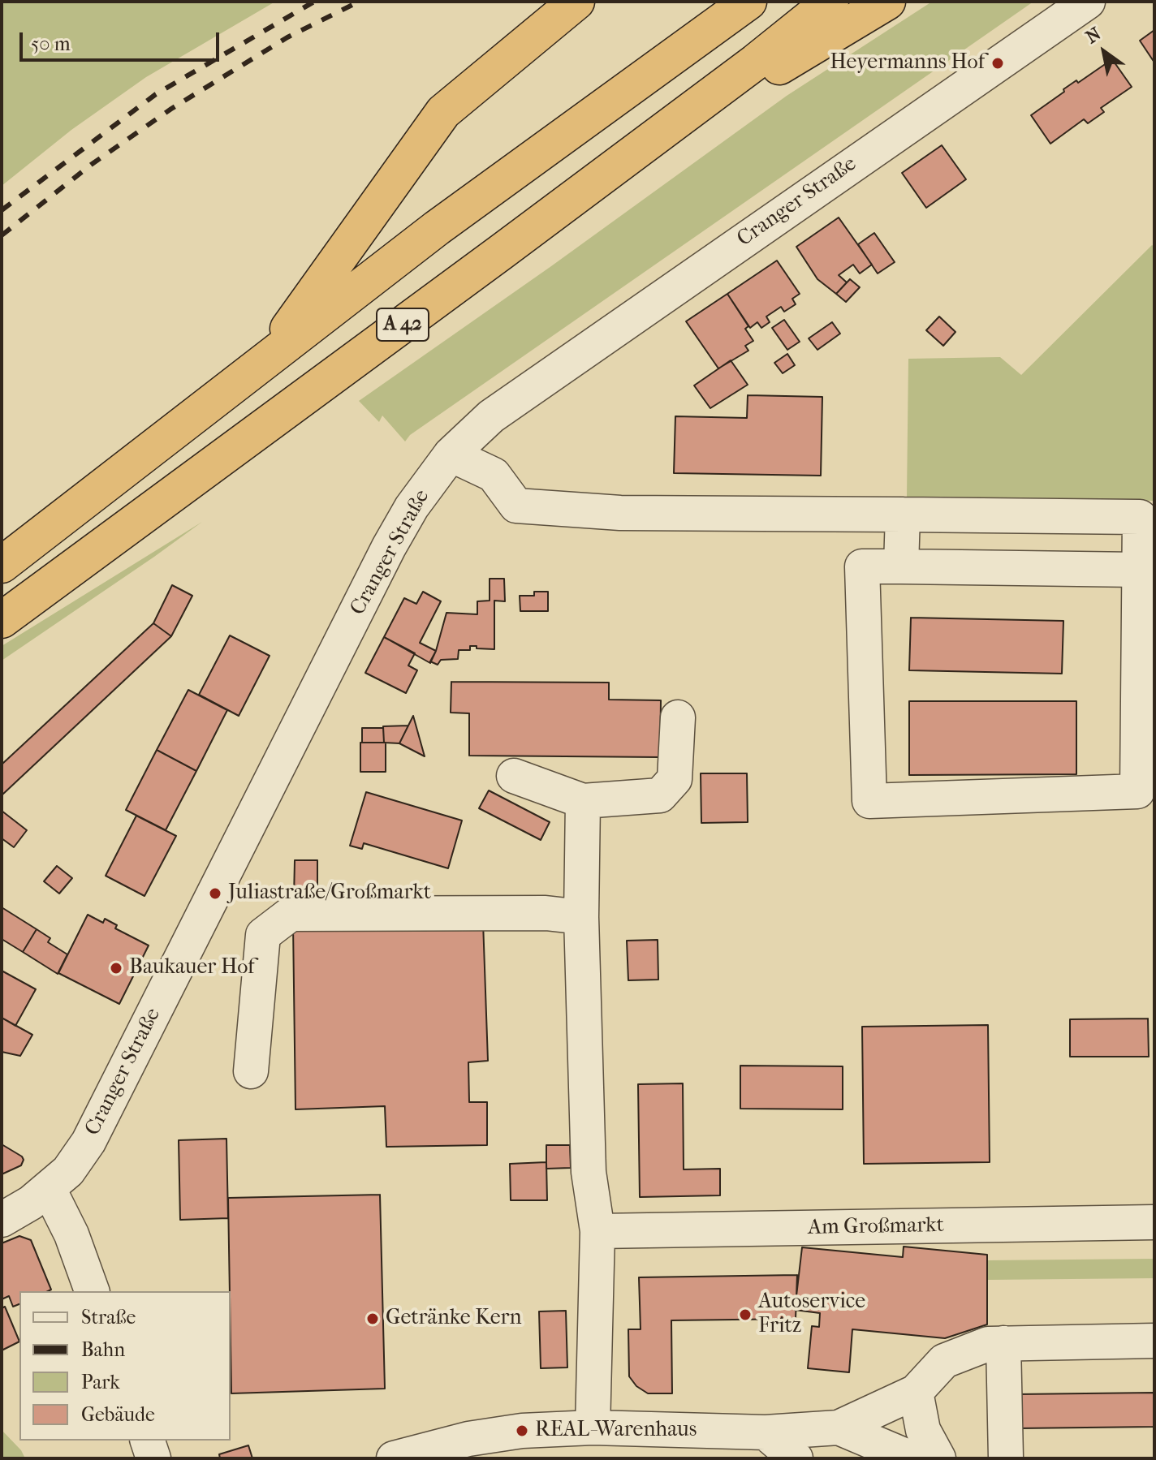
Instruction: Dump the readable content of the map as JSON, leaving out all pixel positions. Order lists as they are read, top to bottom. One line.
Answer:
{"streets":{"highway":["A 42"],"street":["Cranger Straße","Am Großmarkt"]},"places":["Heyermanns Hof","Juliastraße/Großmarkt","Baukauer Hof","Autoservice Fritz","Getränke Kern","REAL-Warenhaus"],"legend":["Straße","Bahn","Park","Gebäude"],"scale_bar":"50 m","north":"top left"}
